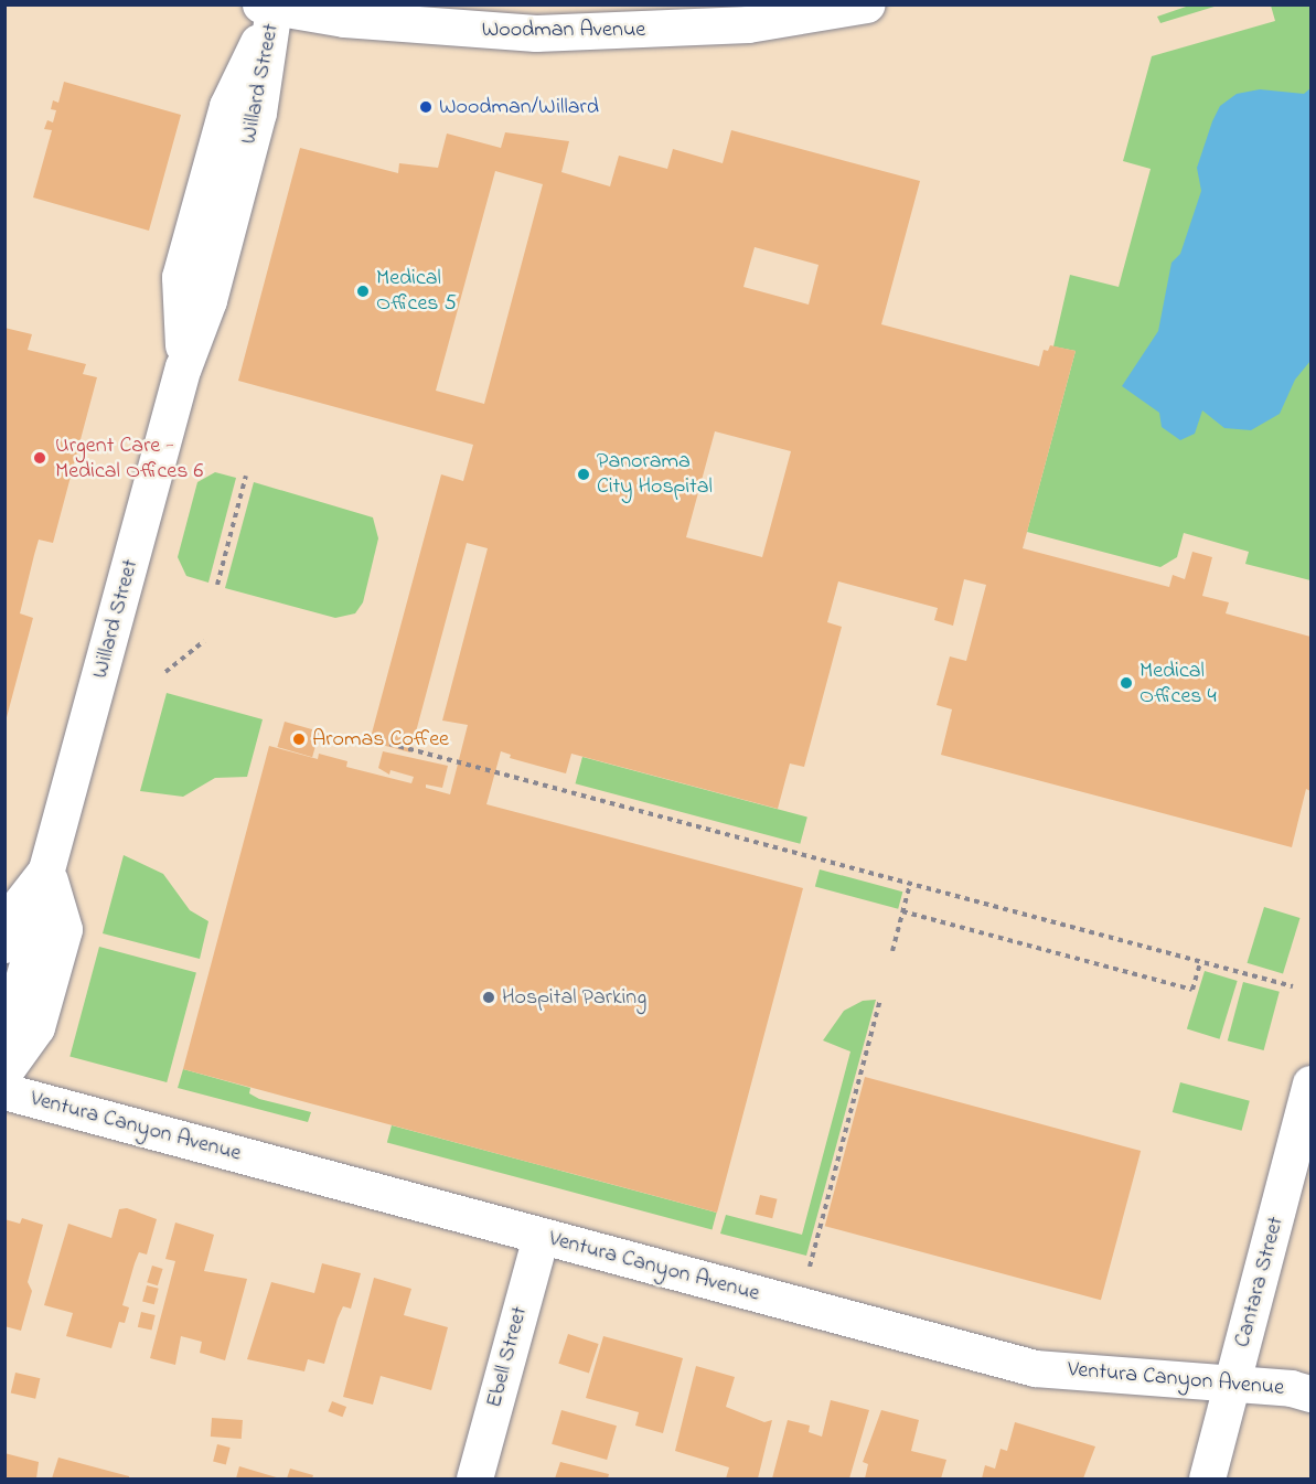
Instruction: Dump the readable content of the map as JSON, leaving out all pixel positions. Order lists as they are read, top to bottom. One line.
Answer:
{"streets":{"street":["Woodman Avenue","Willard Street","Ventura Canyon Avenue","Cantara Street","Ebell Street"]},"crossings":[["Woodman Avenue","Willard Street"],["Ventura Canyon Avenue","Cantara Street"],["Ventura Canyon Avenue","Ebell Street"]],"places":["Woodman/Willard","Medical Offices 5","Urgent Care - Medical Offices 6","Panorama City Hospital","Medical Offices 4","Aromas Coffee","Hospital Parking"]}
